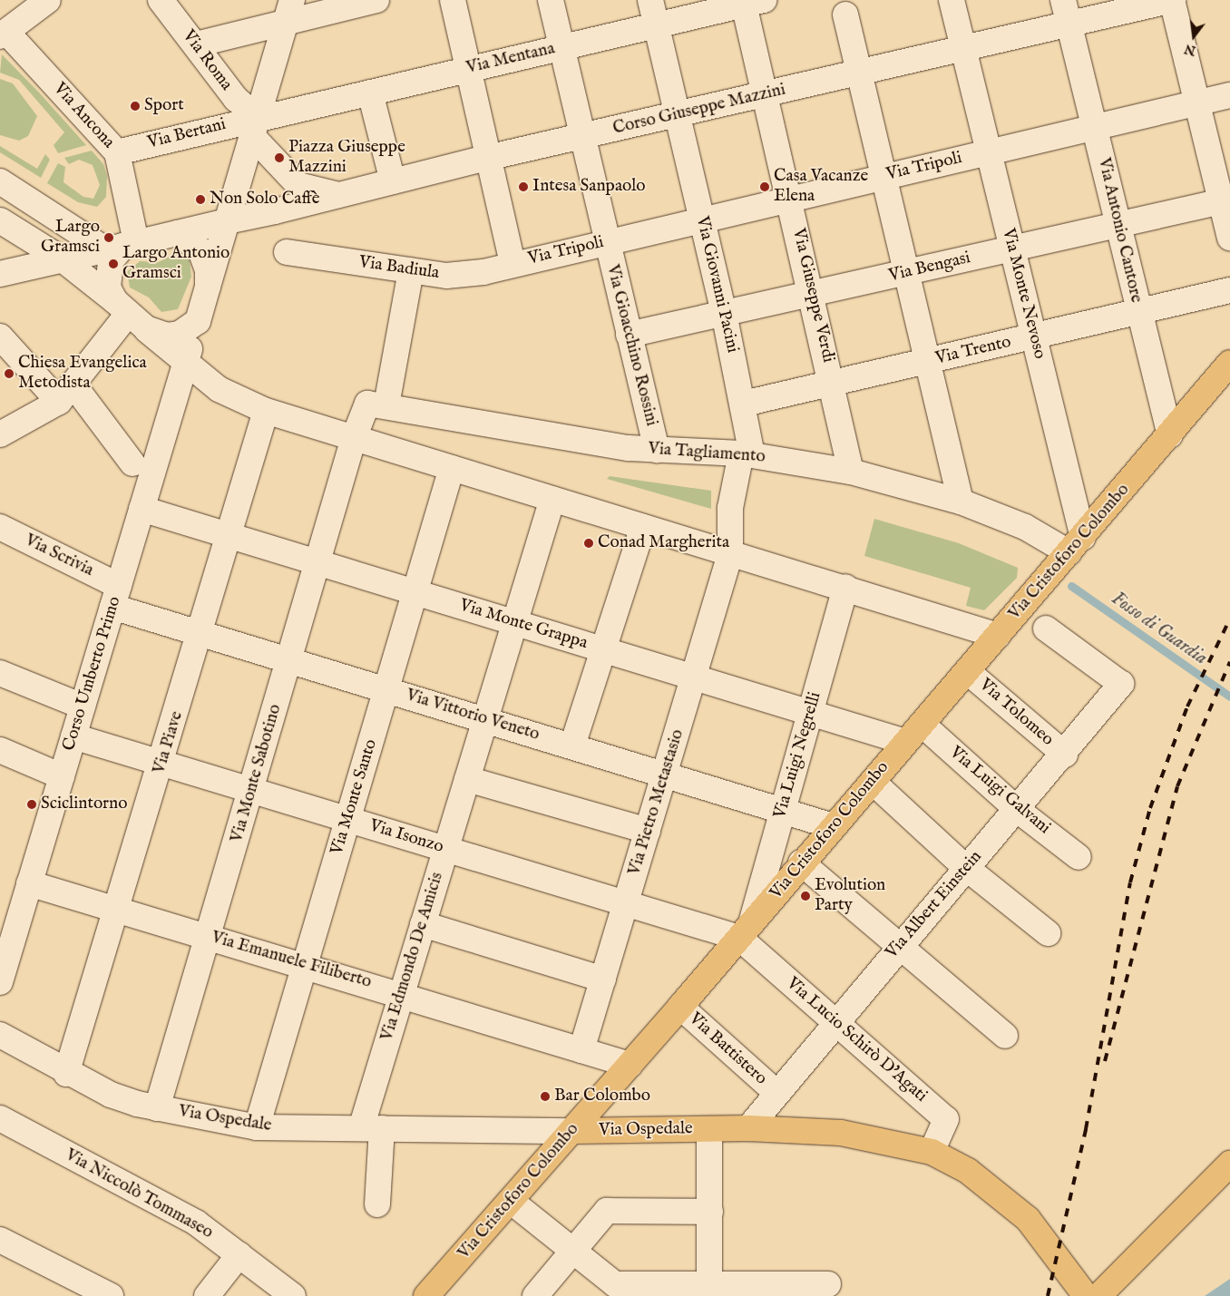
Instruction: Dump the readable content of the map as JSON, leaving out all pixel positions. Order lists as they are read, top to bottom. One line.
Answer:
{"streets":{"main road":["Via Cristoforo Colombo","Via Ospedale"],"street":["Via Mentana","Via Roma","Corso Giuseppe Mazzini","Via Ancona","Via Bertani","Via Tripoli","Via Antonio Cantore","Via Bengasi","Via Badiula","Via Giovanni Pacini","Via Monte Nevoso","Via Giuseppe Verdi","Via Gioacchino Rossini","Via Trento","Via Tagliamento","Via Scrivia","Via Monte Grappa","Corso Umberto Primo","Via Tolomeo","Via Vittorio Veneto","Via Piave","Via Luigi Negrelli","Via Monte Sabotino","Via Luigi Galvani","Via Monte Santo","Via Pietro Metastasio","Via Isonzo","Via Albert Einstein","Via Edmondo De Amicis","Via Emanuele Filiberto","Via Lucio Schirò D'Agati","Via Battistero","Via Niccolò Tommaseo"]},"crossings":[["Via Mentana","Via Roma"],["Via Mentana","Via Bertani"],["Via Mentana","Via Giovanni Pacini"],["Via Mentana","Via Giuseppe Verdi"],["Via Mentana","Via Gioacchino Rossini"],["Via Roma","Corso Giuseppe Mazzini"],["Via Roma","Via Bertani"],["Corso Giuseppe Mazzini","Via Ancona"],["Corso Giuseppe Mazzini","Via Antonio Cantore"],["Corso Giuseppe Mazzini","Via Giovanni Pacini"],["Corso Giuseppe Mazzini","Via Monte Nevoso"],["Corso Giuseppe Mazzini","Via Giuseppe Verdi"],["Corso Giuseppe Mazzini","Via Gioacchino Rossini"],["Corso Giuseppe Mazzini","Corso Umberto Primo"],["Via Ancona","Via Bertani"],["Via Ancona","Corso Umberto Primo"],["Via Tripoli","Via Antonio Cantore"],["Via Tripoli","Via Badiula"],["Via Tripoli","Via Giovanni Pacini"],["Via Tripoli","Via Monte Nevoso"],["Via Tripoli","Via Giuseppe Verdi"],["Via Tripoli","Via Gioacchino Rossini"],["Via Antonio Cantore","Via Bengasi"],["Via Antonio Cantore","Via Trento"],["Via Antonio Cantore","Via Cristoforo Colombo"],["Via Bengasi","Via Giovanni Pacini"],["Via Bengasi","Via Monte Nevoso"],["Via Bengasi","Via Giuseppe Verdi"],["Via Bengasi","Via Gioacchino Rossini"],["Via Giovanni Pacini","Via Trento"],["Via Giovanni Pacini","Via Tagliamento"],["Via Giovanni Pacini","Via Pietro Metastasio"],["Via Monte Nevoso","Via Trento"],["Via Monte Nevoso","Via Tagliamento"],["Via Monte Nevoso","Via Cristoforo Colombo"],["Via Giuseppe Verdi","Via Trento"],["Via Giuseppe Verdi","Via Tagliamento"],["Via Gioacchino Rossini","Via Tagliamento"],["Via Tagliamento","Via Cristoforo Colombo"],["Via Tagliamento","Via Monte Sabotino"],["Via Tagliamento","Via Pietro Metastasio"],["Via Cristoforo Colombo","Via Monte Grappa"],["Via Cristoforo Colombo","Via Tolomeo"],["Via Cristoforo Colombo","Via Vittorio Veneto"],["Via Cristoforo Colombo","Via Luigi Negrelli"],["Via Cristoforo Colombo","Via Luigi Galvani"],["Via Cristoforo Colombo","Via Isonzo"],["Via Cristoforo Colombo","Via Emanuele Filiberto"],["Via Cristoforo Colombo","Via Lucio Schirò D'Agati"],["Via Cristoforo Colombo","Via Battistero"],["Via Cristoforo Colombo","Via Ospedale"],["Via Scrivia","Corso Umberto Primo"],["Via Scrivia","Via Vittorio Veneto"],["Via Monte Grappa","Corso Umberto Primo"],["Via Monte Grappa","Via Piave"],["Via Monte Grappa","Via Luigi Negrelli"],["Via Monte Grappa","Via Monte Sabotino"],["Via Monte Grappa","Via Luigi Galvani"],["Via Monte Grappa","Via Monte Santo"],["Via Monte Grappa","Via Pietro Metastasio"],["Via Monte Grappa","Via Edmondo De Amicis"],["Corso Umberto Primo","Via Vittorio Veneto"],["Corso Umberto Primo","Via Isonzo"],["Corso Umberto Primo","Via Emanuele Filiberto"],["Via Tolomeo","Via Albert Einstein"],["Via Vittorio Veneto","Via Piave"],["Via Vittorio Veneto","Via Luigi Negrelli"],["Via Vittorio Veneto","Via Monte Sabotino"],["Via Vittorio Veneto","Via Monte Santo"],["Via Vittorio Veneto","Via Pietro Metastasio"],["Via Vittorio Veneto","Via Edmondo De Amicis"],["Via Piave","Via Isonzo"],["Via Piave","Via Emanuele Filiberto"],["Via Piave","Via Ospedale"],["Via Luigi Negrelli","Via Isonzo"],["Via Luigi Negrelli","Via Lucio Schirò D'Agati"],["Via Monte Sabotino","Via Isonzo"],["Via Monte Sabotino","Via Emanuele Filiberto"],["Via Monte Sabotino","Via Ospedale"],["Via Luigi Galvani","Via Albert Einstein"],["Via Monte Santo","Via Isonzo"],["Via Monte Santo","Via Emanuele Filiberto"],["Via Monte Santo","Via Ospedale"],["Via Pietro Metastasio","Via Isonzo"],["Via Pietro Metastasio","Via Emanuele Filiberto"],["Via Isonzo","Via Edmondo De Amicis"],["Via Isonzo","Via Lucio Schirò D'Agati"],["Via Albert Einstein","Via Lucio Schirò D'Agati"],["Via Albert Einstein","Via Battistero"],["Via Albert Einstein","Via Ospedale"],["Via Edmondo De Amicis","Via Emanuele Filiberto"],["Via Edmondo De Amicis","Via Ospedale"],["Via Lucio Schirò D'Agati","Via Ospedale"]],"water":["Fosso di Guardia"],"places":["Sport","Piazza Giuseppe Mazzini","Intesa Sanpaolo","Casa Vacanze Elena","Non Solo Caffè","Largo Gramsci","Largo Antonio Gramsci","Chiesa Evangelica Metodista","Conad Margherita","Sciclintorno","Evolution Party","Bar Colombo"],"north":"bottom"}
